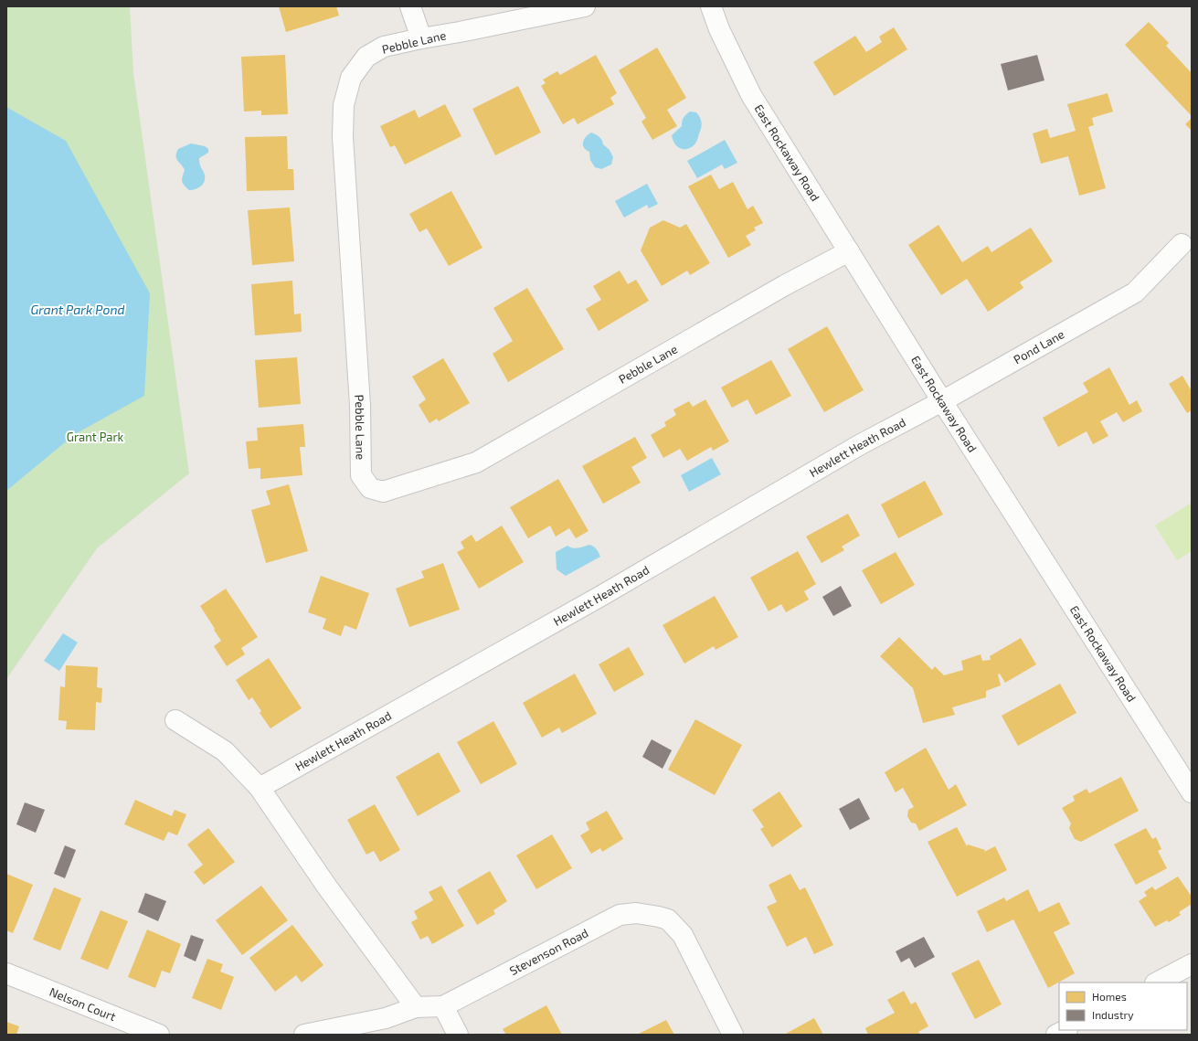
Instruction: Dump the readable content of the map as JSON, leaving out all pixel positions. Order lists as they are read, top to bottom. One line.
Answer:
{"streets":{"street":["Pebble Lane","East Rockaway Road","Pond Lane","Hewlett Heath Road","Stevenson Road","Nelson Court"]},"crossings":[["Pebble Lane","East Rockaway Road"],["East Rockaway Road","Pond Lane"],["East Rockaway Road","Hewlett Heath Road"],["Pond Lane","Hewlett Heath Road"]],"water":["Grant Park Pond"],"parks":["Grant Park"],"legend":["Homes","Industry"]}
